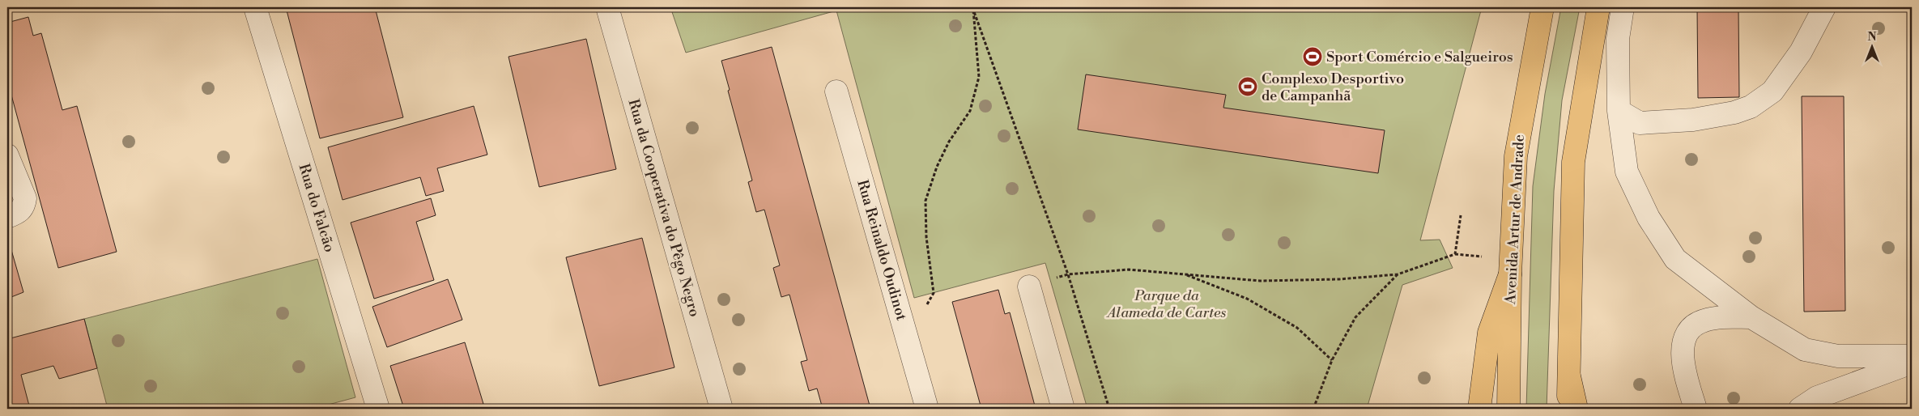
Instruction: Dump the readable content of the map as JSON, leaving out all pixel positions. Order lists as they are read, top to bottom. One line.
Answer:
{"streets":{"main road":["Avenida Artur de Andrade"],"street":["Rua do Falcão","Rua da Cooperativa do Pêgo Negro","Rua Reinaldo Oudinot"]},"parks":["Parque da Alameda de Cartes"],"places":{"sports":["Sport Comércio e Salgueiros","Complexo Desportivo de Campanhã"]},"north":"top"}
